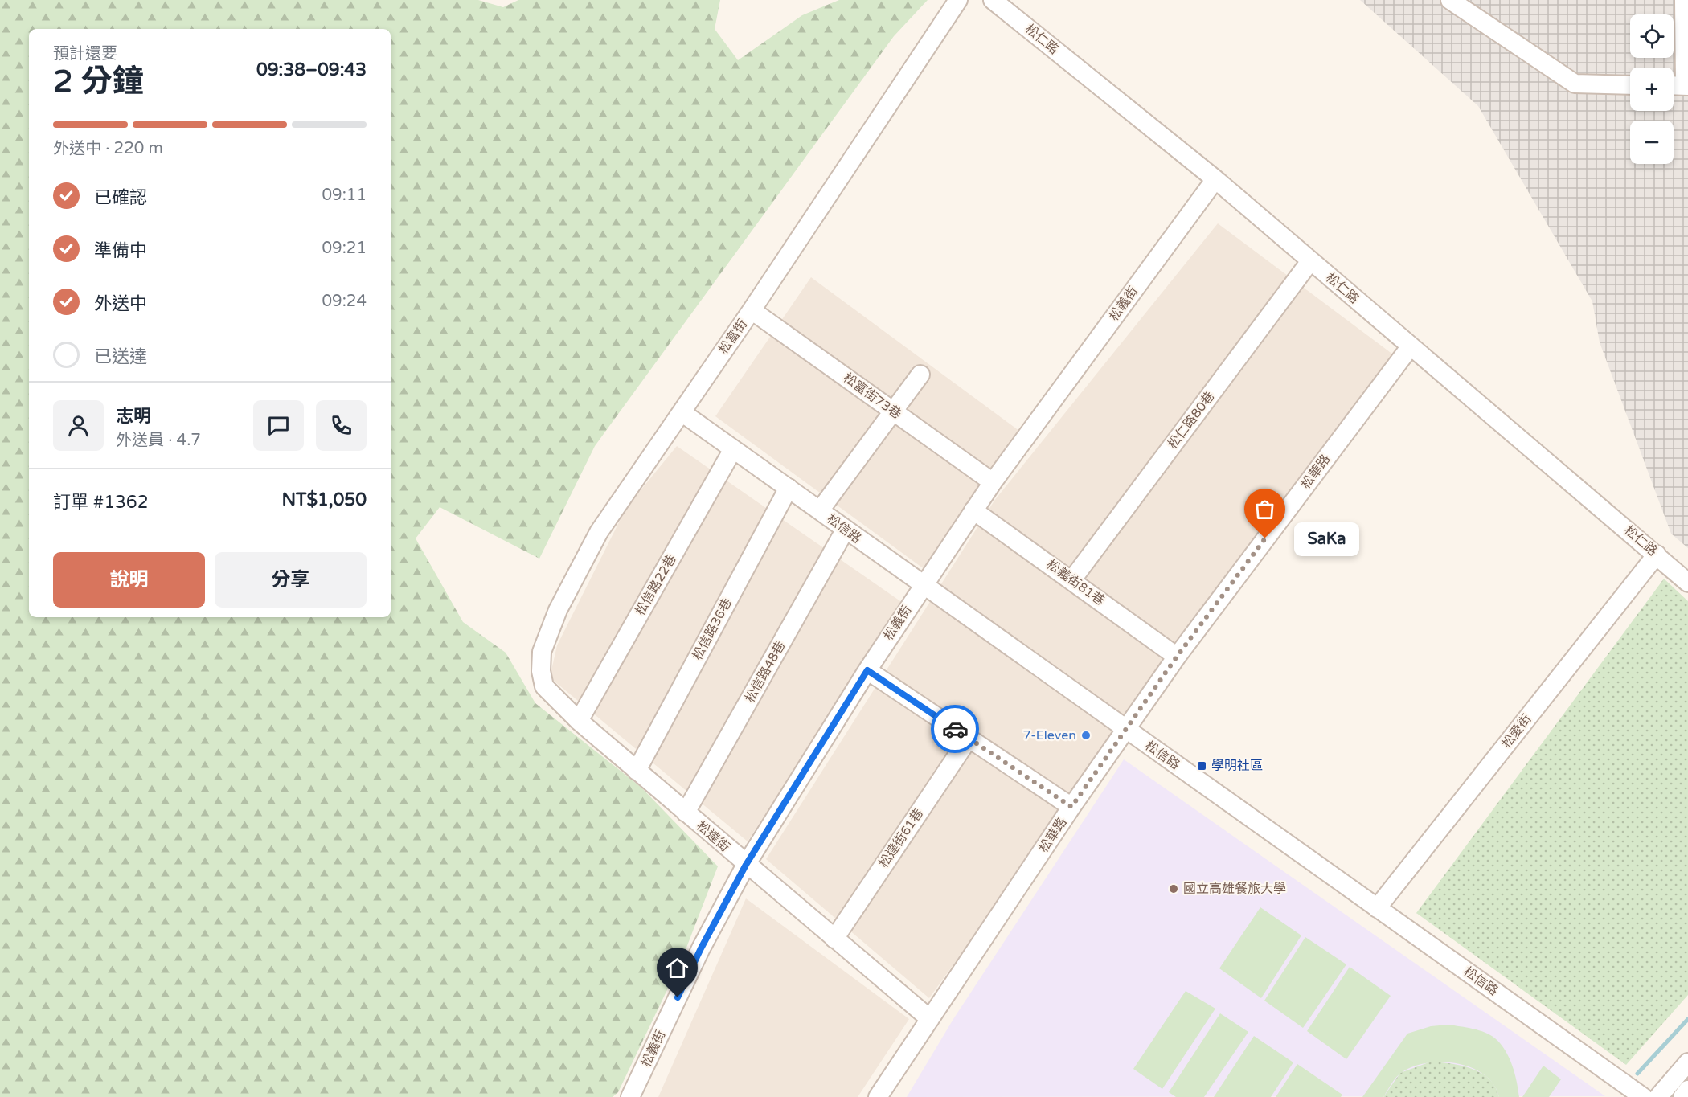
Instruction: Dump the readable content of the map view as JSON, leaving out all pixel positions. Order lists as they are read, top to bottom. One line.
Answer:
{"streets":{"street":["松仁路","松義街","松富街","松富街73巷","松仁路80巷","松華路","松信路","松義街81巷","松信路22巷","松信路36巷","松信路48巷","松愛街","松達街","松達街61巷"]},"crossings":[["松仁路","松義街"],["松仁路","松仁路80巷"],["松仁路","松華路"],["松仁路","松愛街"],["松義街","松富街73巷"],["松義街","松信路"],["松義街","松義街81巷"],["松義街","松達街"],["松富街","松富街73巷"],["松富街","松信路"],["松富街","松達街"],["松仁路80巷","松義街81巷"],["松華路","松信路"],["松華路","松義街81巷"],["松華路","松達街"],["松信路","松信路22巷"],["松信路","松信路36巷"],["松信路","松信路48巷"],["松信路","松愛街"],["松信路22巷","松達街"],["松信路36巷","松達街"],["松信路48巷","松達街"],["松達街","松達街61巷"]],"places":{"other":["SaKa","7-Eleven","國立高雄餐旅大學"],"transit":["學明社區"]},"page":{"map_buttons":["+","−"],"heading":["2 分鐘","預計還要","09:38–09:43"],"panel":["志明","外送員 · 4.7","訂單 #1362","NT$1,050"],"bar":"外送中 · 220 m","list":[["已確認","09:11"],["準備中","09:21"],["外送中","09:24"],"已送達"],"bubble":"SaKa","buttons":["說明","分享"]}}
